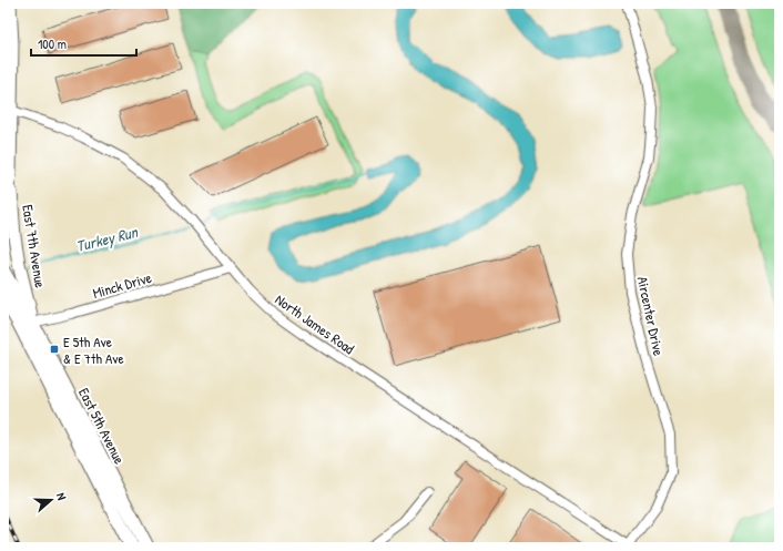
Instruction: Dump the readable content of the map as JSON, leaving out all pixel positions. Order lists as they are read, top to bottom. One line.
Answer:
{"streets":{"main road":["East 5th Avenue"],"street":["East 7th Avenue","Minck Drive","Aircenter Drive","North James Road"]},"crossings":[["East 7th Avenue","Minck Drive"],["East 7th Avenue","North James Road"],["East 7th Avenue","East 5th Avenue"],["Minck Drive","North James Road"],["Minck Drive","East 5th Avenue"],["Aircenter Drive","North James Road"]],"water":["Turkey Run"],"places":{"transit":["E 5th Ave & E 7th Ave"]},"scale_bar":"100 m","north":"right"}
